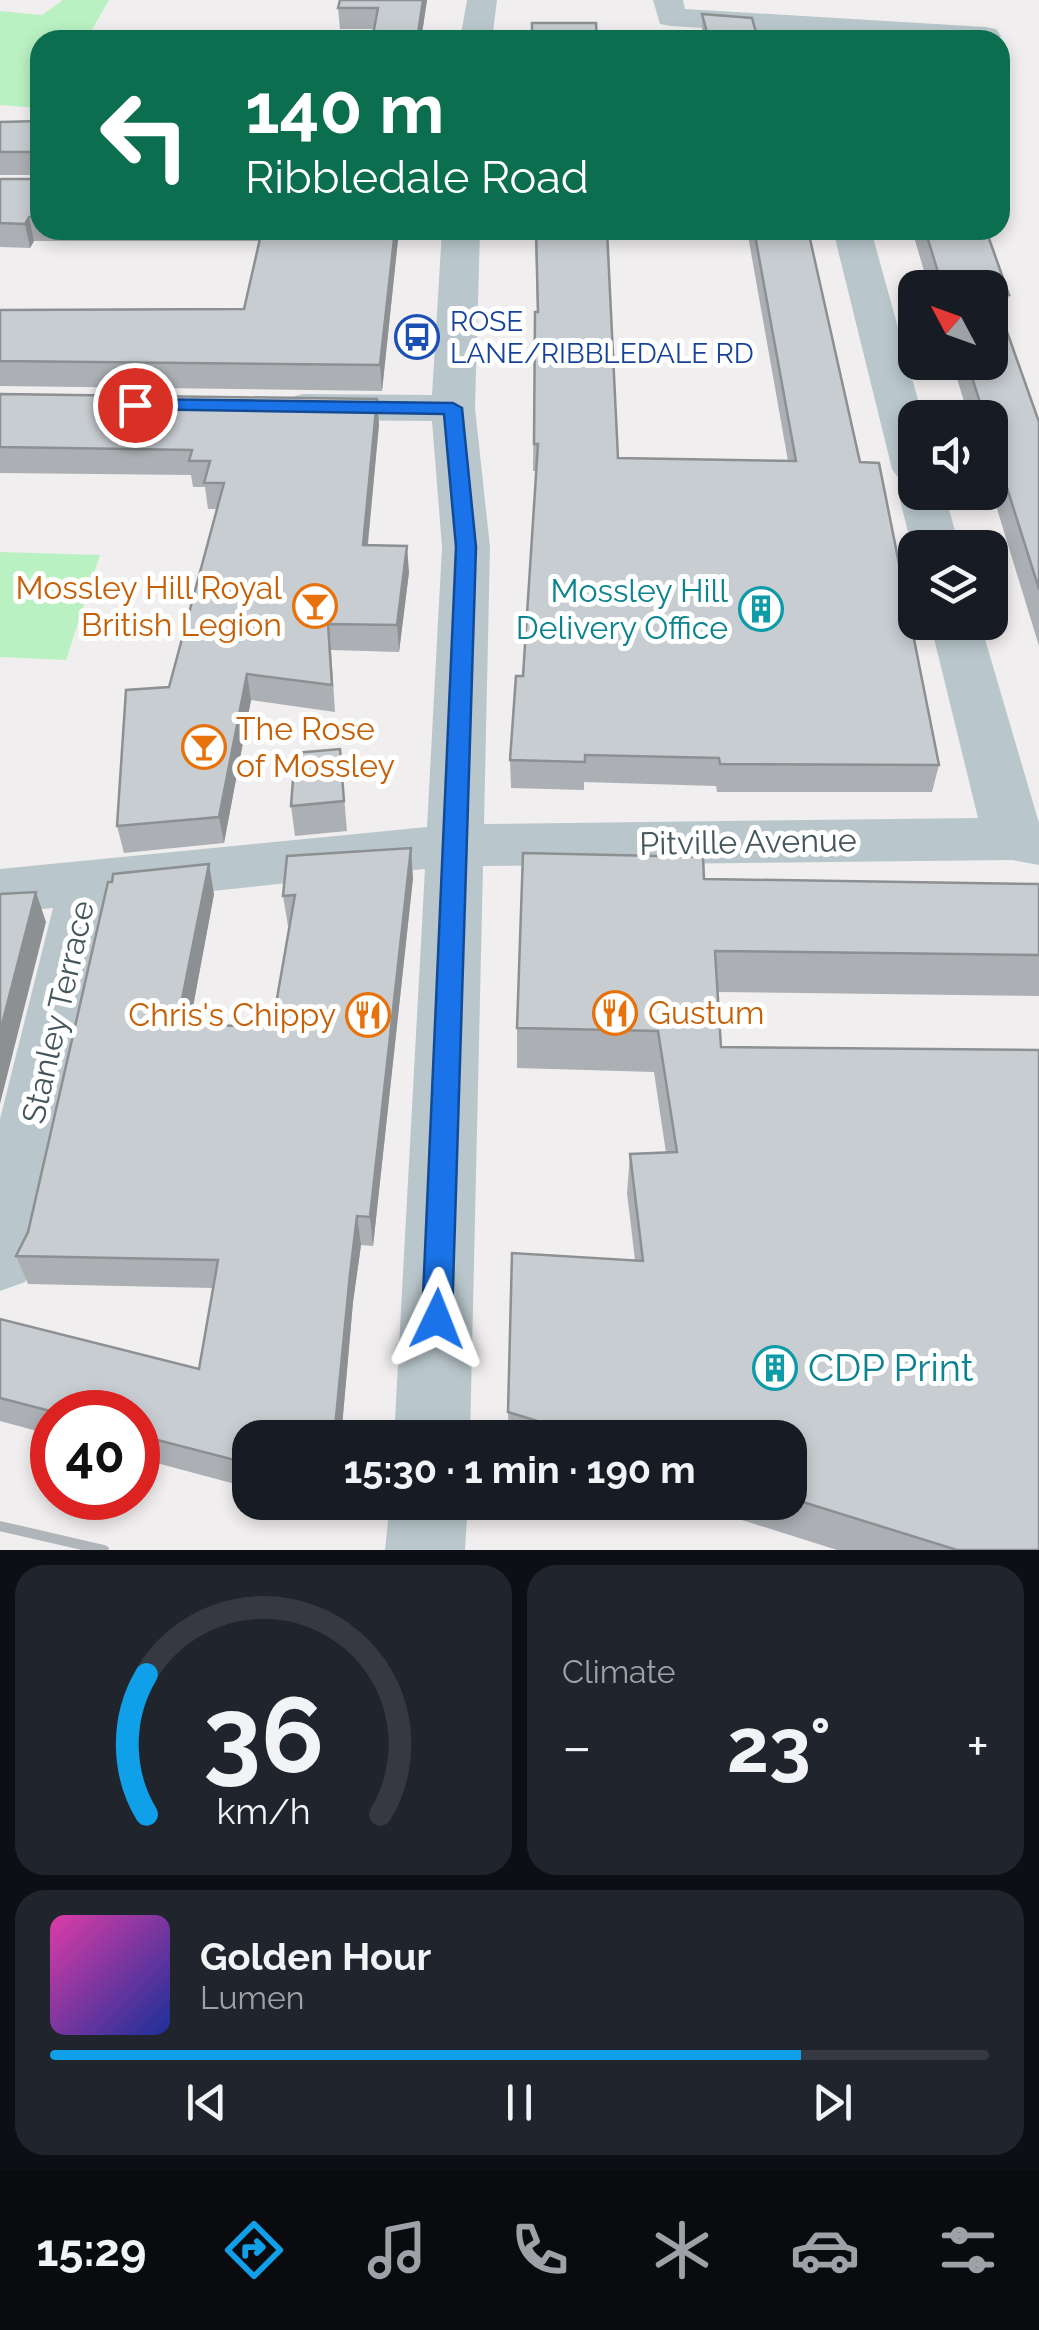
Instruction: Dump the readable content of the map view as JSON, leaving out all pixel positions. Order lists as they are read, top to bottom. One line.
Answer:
{"streets":{"street":["Pitville Avenue","Stanley Terrace"]},"crossings":[["Pitville Avenue","Stanley Terrace"]],"places":{"bus stop":["ROSE LANE/RIBBLEDALE RD"],"bar":["Mossley Hill Royal British Legion","The Rose of Mossley"],"building":["Mossley Hill Delivery Office","CDP Print"],"restaurant":["Gustum","Chris's Chippy"]},"north":"top left","page":{"turn":["140 m","Ribbledale Road"],"limit":"40","trip":"15:30 · 1 min · 190 m","tile":"Climate","heat":["−","23°","+"],"song":["Golden Hour","Lumen"],"tabs":"15:29","gauge":["36","km/h"]}}
